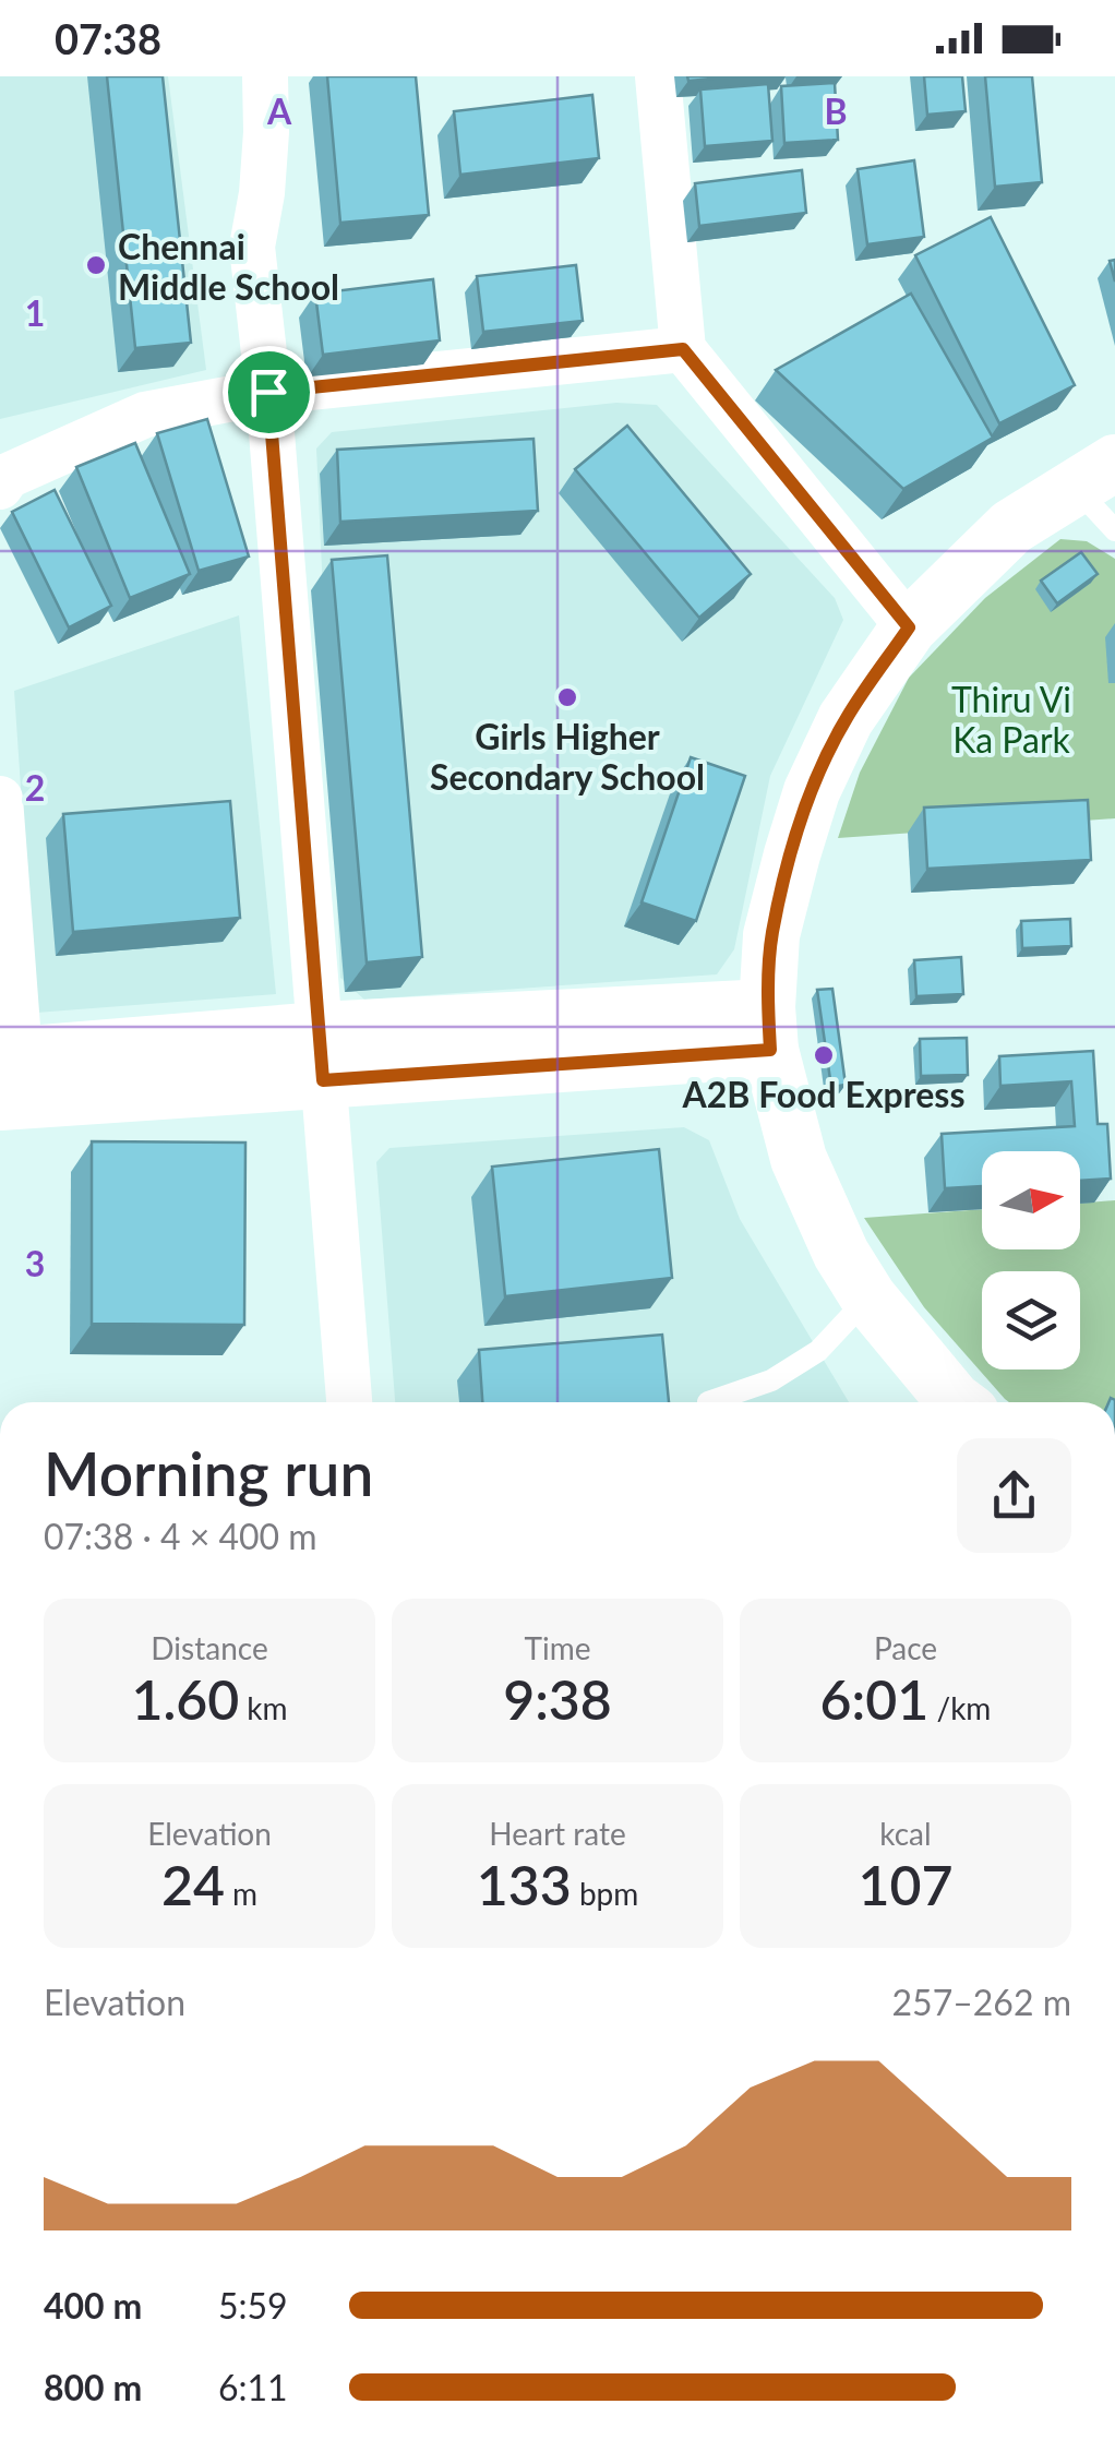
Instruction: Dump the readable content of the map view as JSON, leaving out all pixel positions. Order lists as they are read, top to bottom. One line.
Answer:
{"parks":["Thiru Vi Ka Park"],"places":["Chennai Middle School","Girls Higher Secondary School","A2B Food Express"],"north":"right","page":{"status":"07:38","heading":["Morning run","07:38 · 4 × 400 m"],"stats":[["Distance","1.60 km"],["Time","9:38"],["Pace","6:01 /km"],["Elevation","24 m"],["Heart rate","133 bpm"],["kcal","107"]],"chart":["Elevation","257–262 m"],"list":[{"name":"400 m","note":"5:59"},{"name":"800 m","note":"6:11"}]},"grid":{"columns":["A","B"],"rows":["1","2","3"]}}
